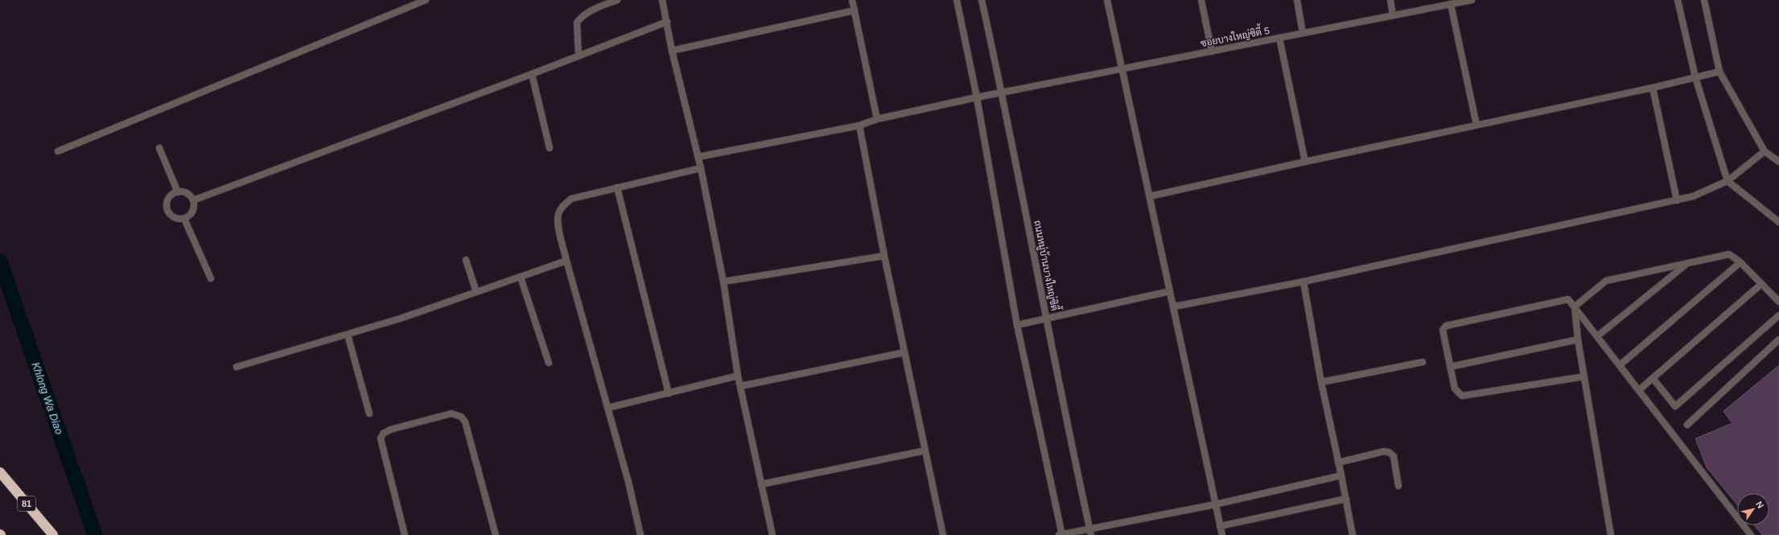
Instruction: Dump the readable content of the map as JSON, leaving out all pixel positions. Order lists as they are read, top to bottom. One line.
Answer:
{"streets":{"highway":["81"],"street":["ซอยบางใหญ่ซิตี้ 5","ถนนหมู่บ้านบางใหญ่ซิตี้"]},"crossings":[["ซอยบางใหญ่ซิตี้ 5","ถนนหมู่บ้านบางใหญ่ซิตี้"]],"water":["Khlong Wa Diao"],"north":"top right"}
